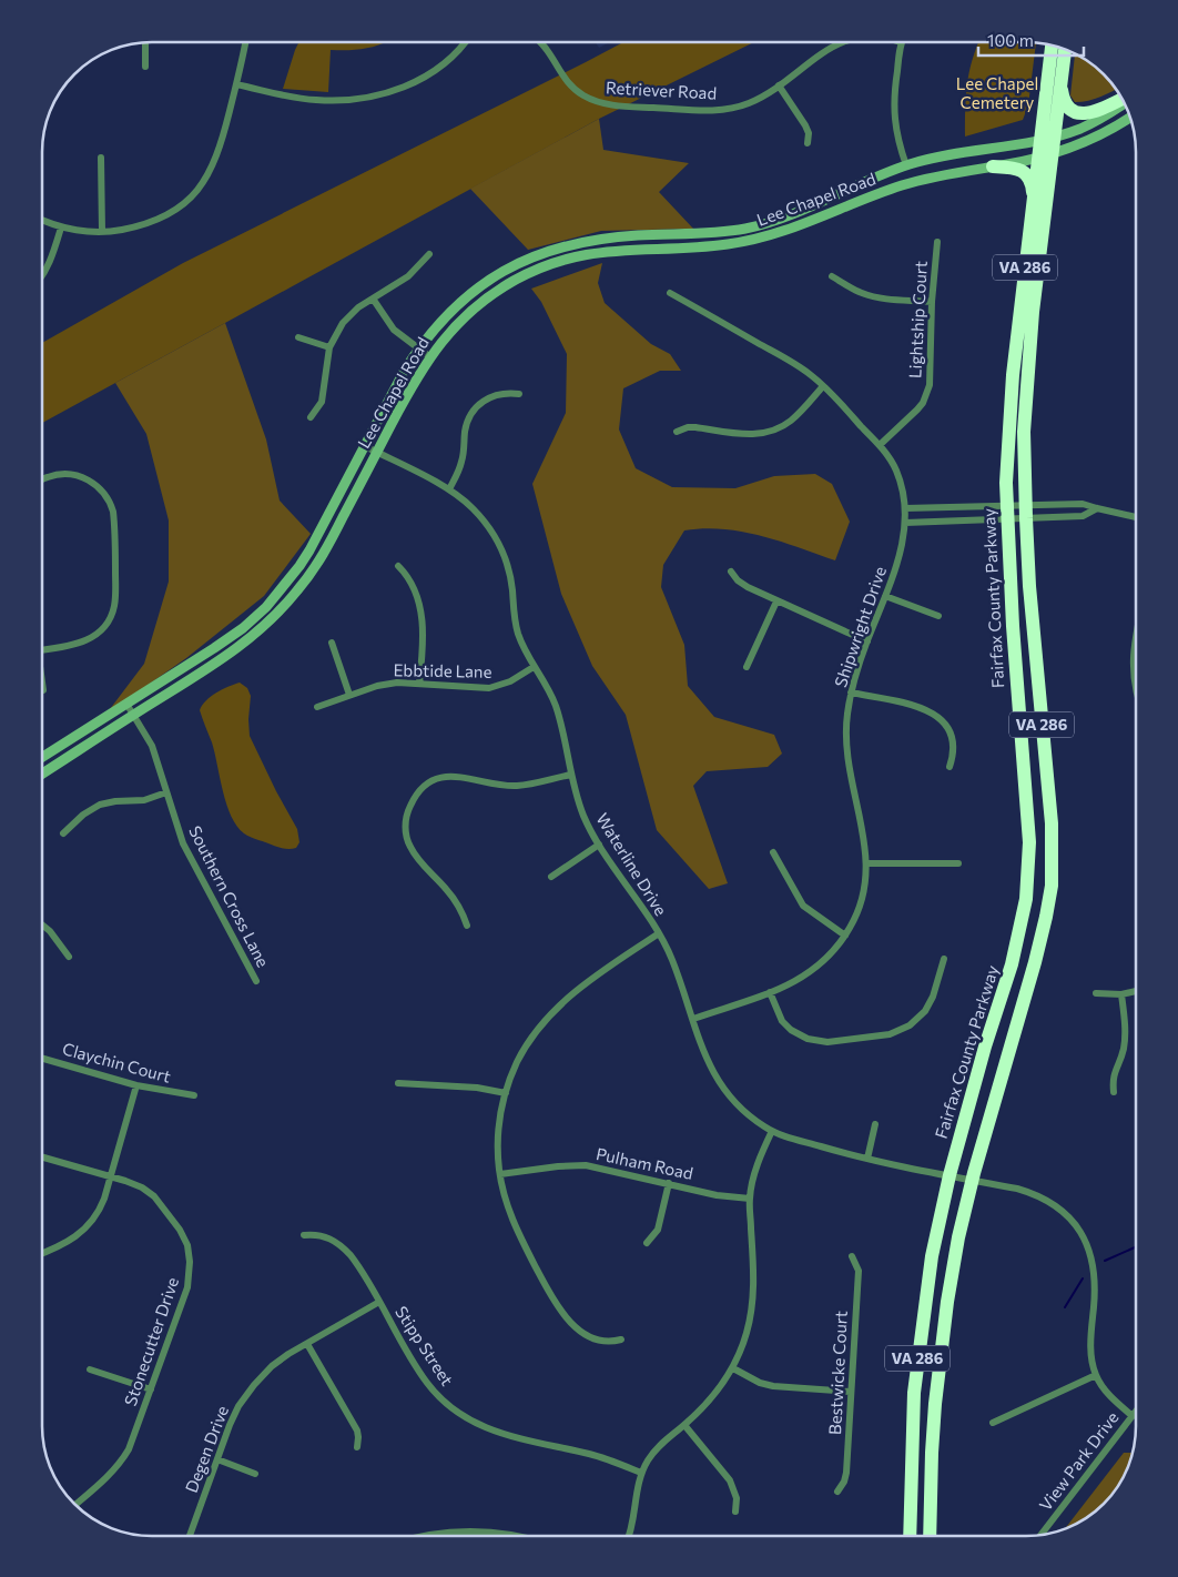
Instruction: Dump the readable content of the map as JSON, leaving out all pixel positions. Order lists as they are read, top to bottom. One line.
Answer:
{"streets":{"highway":["VA 286","Fairfax County Parkway"],"main road":["Lee Chapel Road"],"street":["Retriever Road","Lightship Court","Shipwright Drive","Ebbtide Lane","Waterline Drive","Southern Cross Lane","Claychin Court","Pulham Road","Stonecutter Drive","Stipp Street","Bestwicke Court","Degen Drive","View Park Drive"]},"crossings":[["Lee Chapel Road","Fairfax County Parkway"],["Lee Chapel Road","Waterline Drive"],["Lee Chapel Road","Southern Cross Lane"],["Lightship Court","Shipwright Drive"],["Fairfax County Parkway","Waterline Drive"],["Shipwright Drive","Waterline Drive"],["Ebbtide Lane","Waterline Drive"],["Stipp Street","Degen Drive"]],"parks":["Lee Chapel Cemetery"],"scale_bar":"100 m"}
